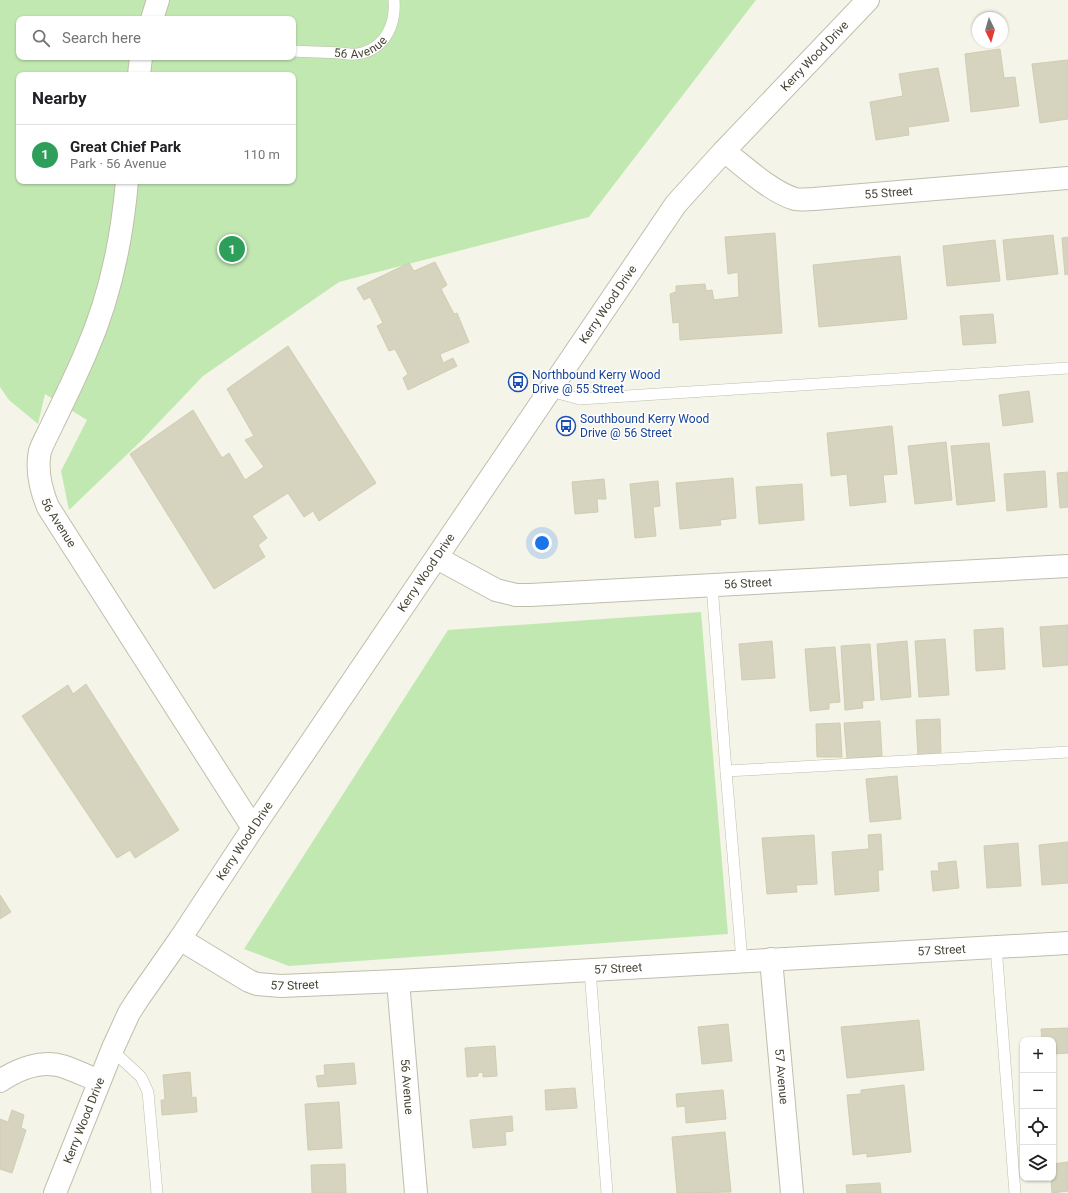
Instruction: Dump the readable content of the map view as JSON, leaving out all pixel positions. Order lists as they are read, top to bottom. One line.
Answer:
{"streets":{"street":["56 Avenue","Kerry Wood Drive","55 Street","56 Street","57 Street","57 Avenue"]},"crossings":[["56 Avenue","Kerry Wood Drive"],["56 Avenue","57 Street"],["Kerry Wood Drive","55 Street"],["Kerry Wood Drive","56 Street"],["Kerry Wood Drive","57 Street"],["57 Street","57 Avenue"]],"places":{"bus stop":["Northbound Kerry Wood Drive @ 55 Street","Southbound Kerry Wood Drive @ 56 Street"]},"north":"bottom","page":{"search":"Search here","heading":"Nearby","list":[{"mark":"1","name":"Great Chief Park","note":"Park · 56 Avenue","value":"110 m"}],"pins":"1","map_buttons":["+","−"]}}
